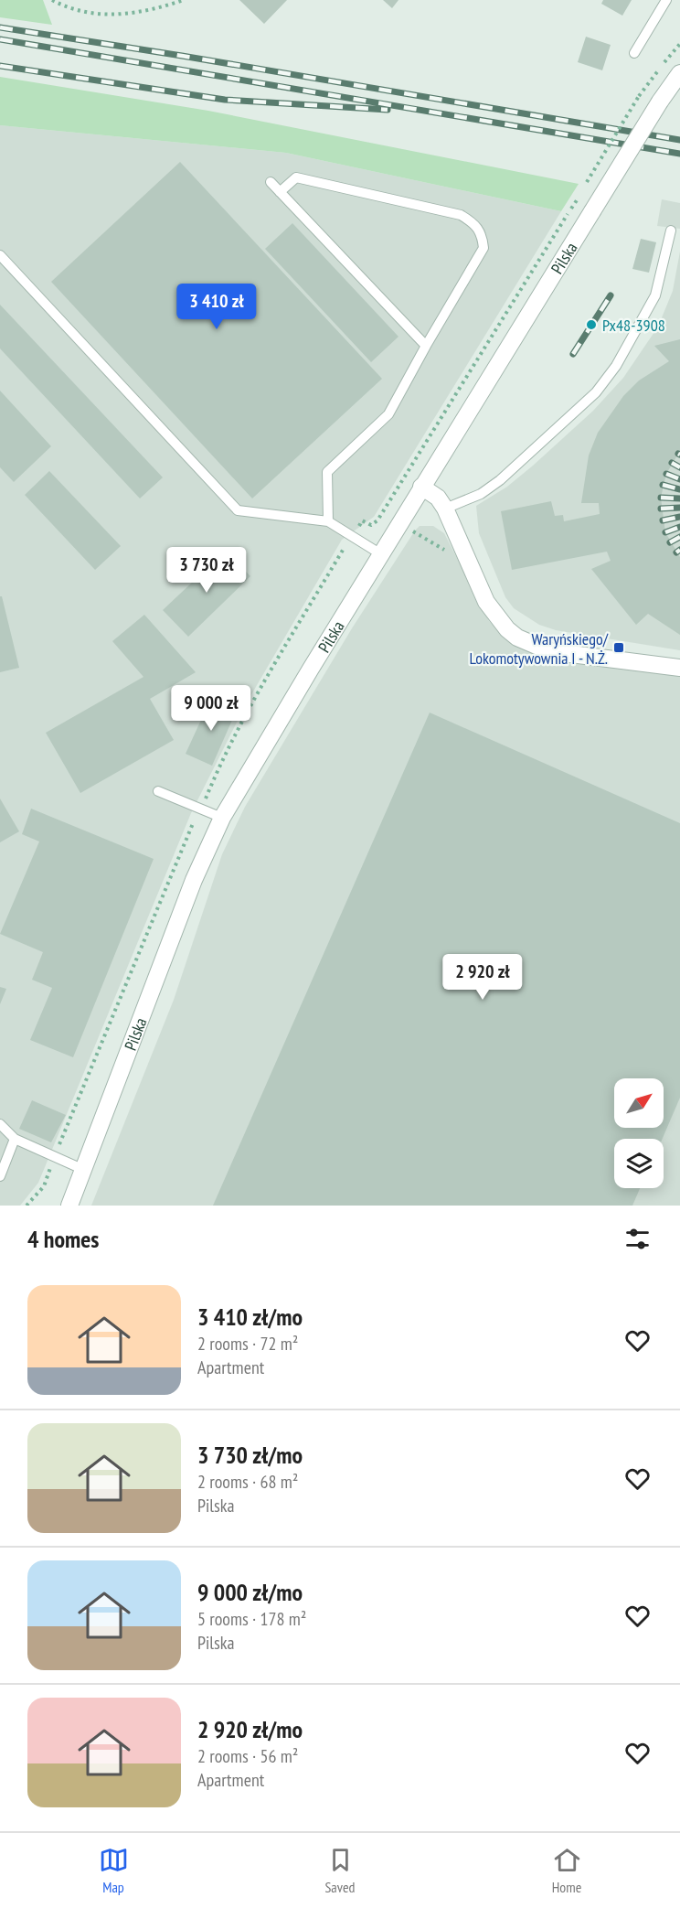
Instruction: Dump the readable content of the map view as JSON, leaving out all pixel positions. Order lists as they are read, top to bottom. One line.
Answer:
{"streets":{"street":["Pilska"]},"places":{"other":["Px48-3908"],"transit":["Waryńskiego/ Lokomotywownia I - N.Ż."]},"north":"top right","page":{"price":["3 410 zł","3 730 zł","9 000 zł","2 920 zł"],"heading":"4 homes","list":[{"name":"3 410 zł/mo","note":"2 rooms · 72 m² · Apartment"},{"name":"3 730 zł/mo","note":"2 rooms · 68 m² · Pilska"},{"name":"9 000 zł/mo","note":"5 rooms · 178 m² · Pilska"},{"name":"2 920 zł/mo","note":"2 rooms · 56 m² · Apartment"}],"tabs":["Map","Saved","Home"]}}
